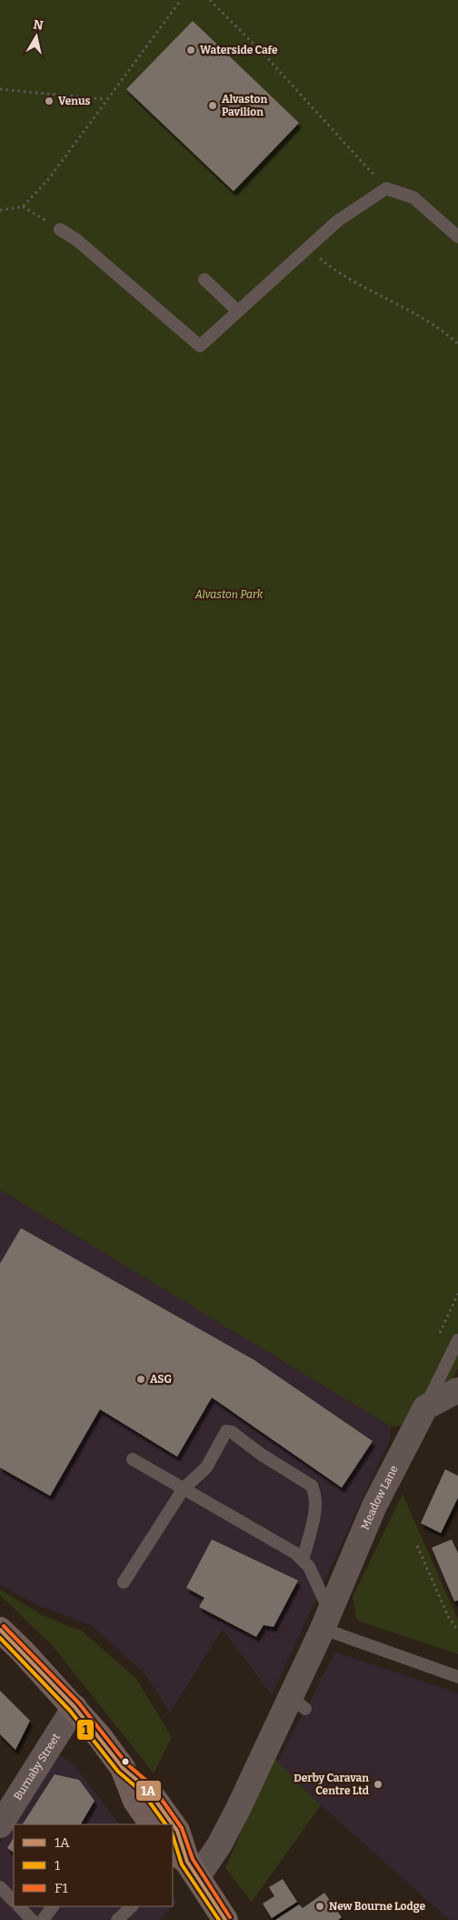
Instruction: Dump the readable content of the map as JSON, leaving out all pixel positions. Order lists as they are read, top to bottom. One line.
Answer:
{"streets":{"street":["Meadow Lane","Burnaby Street"]},"parks":["Alvaston Park"],"places":["Waterside Cafe","Venus","Alvaston Pavilion","ASG","Derby Caravan Centre Ltd","New Bourne Lodge"],"lines":["transit line F1","transit line 1A","transit line 1"],"legend":["1A","1","F1"],"north":"top"}
